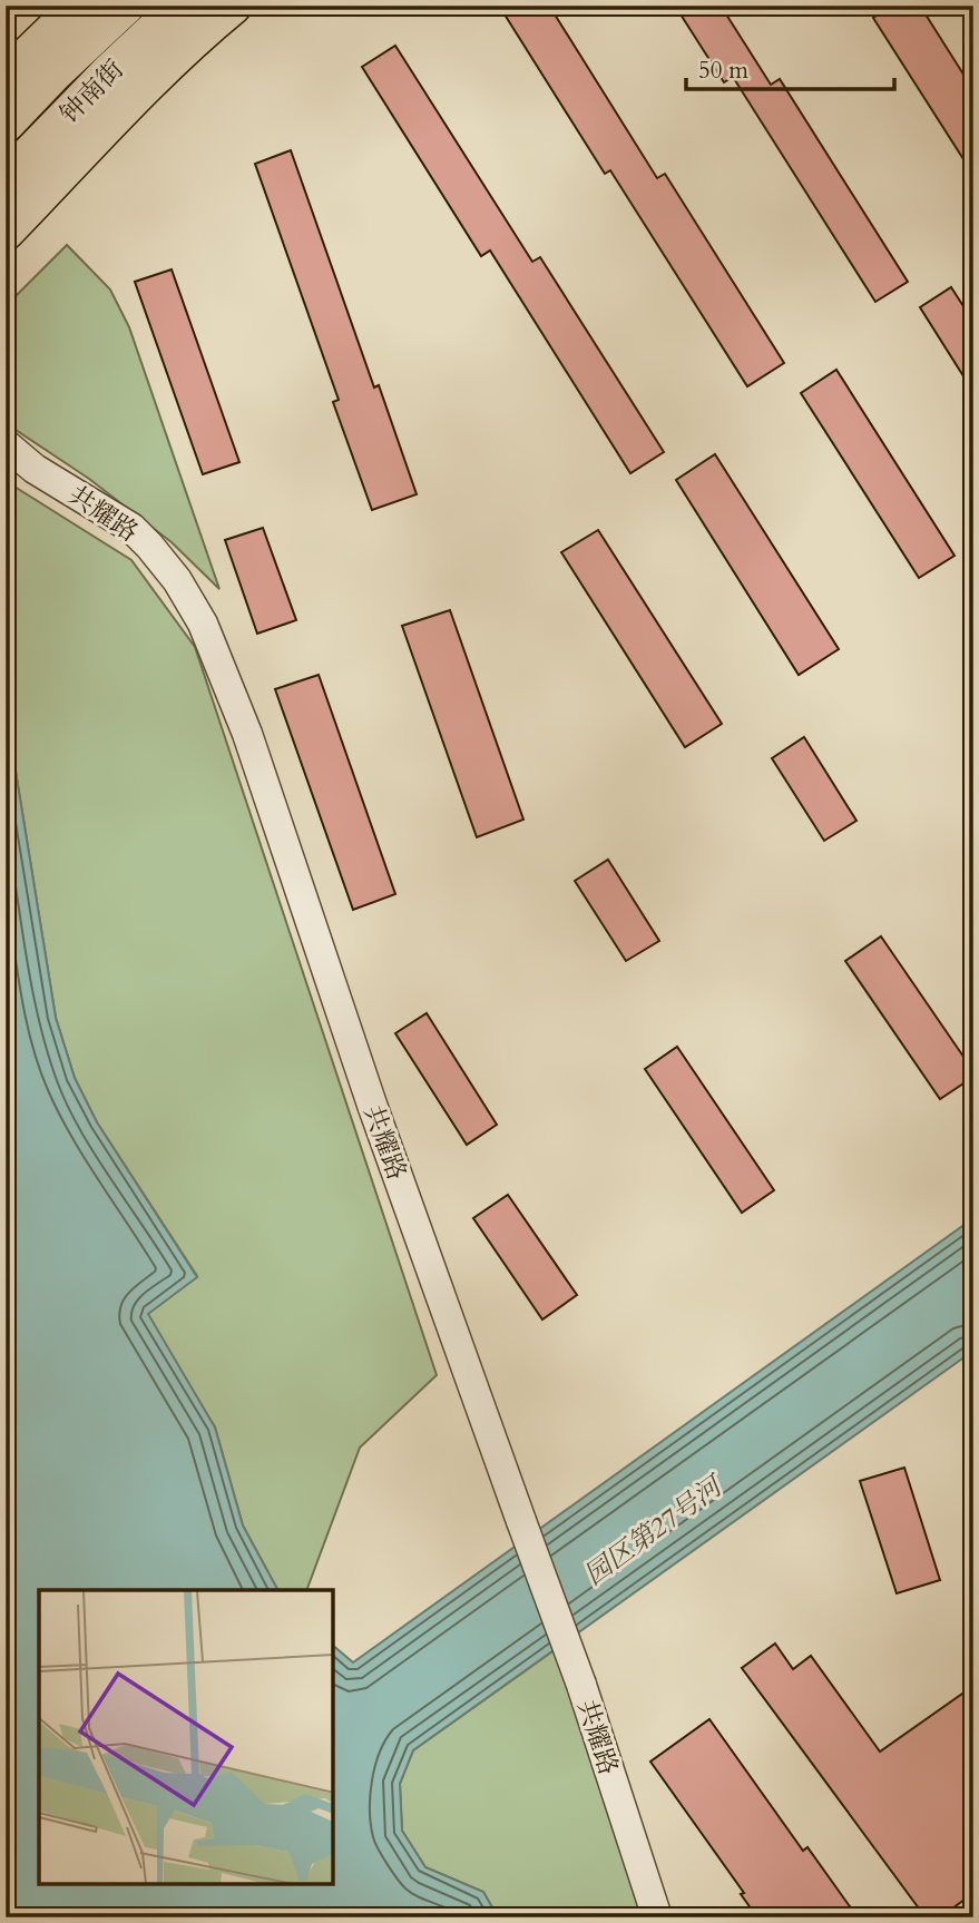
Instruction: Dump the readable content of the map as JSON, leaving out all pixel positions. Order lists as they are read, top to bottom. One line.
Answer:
{"streets":{"main road":["钟南街"],"street":["共耀路"]},"water":["园区第27号河"],"scale_bar":"50 m"}
